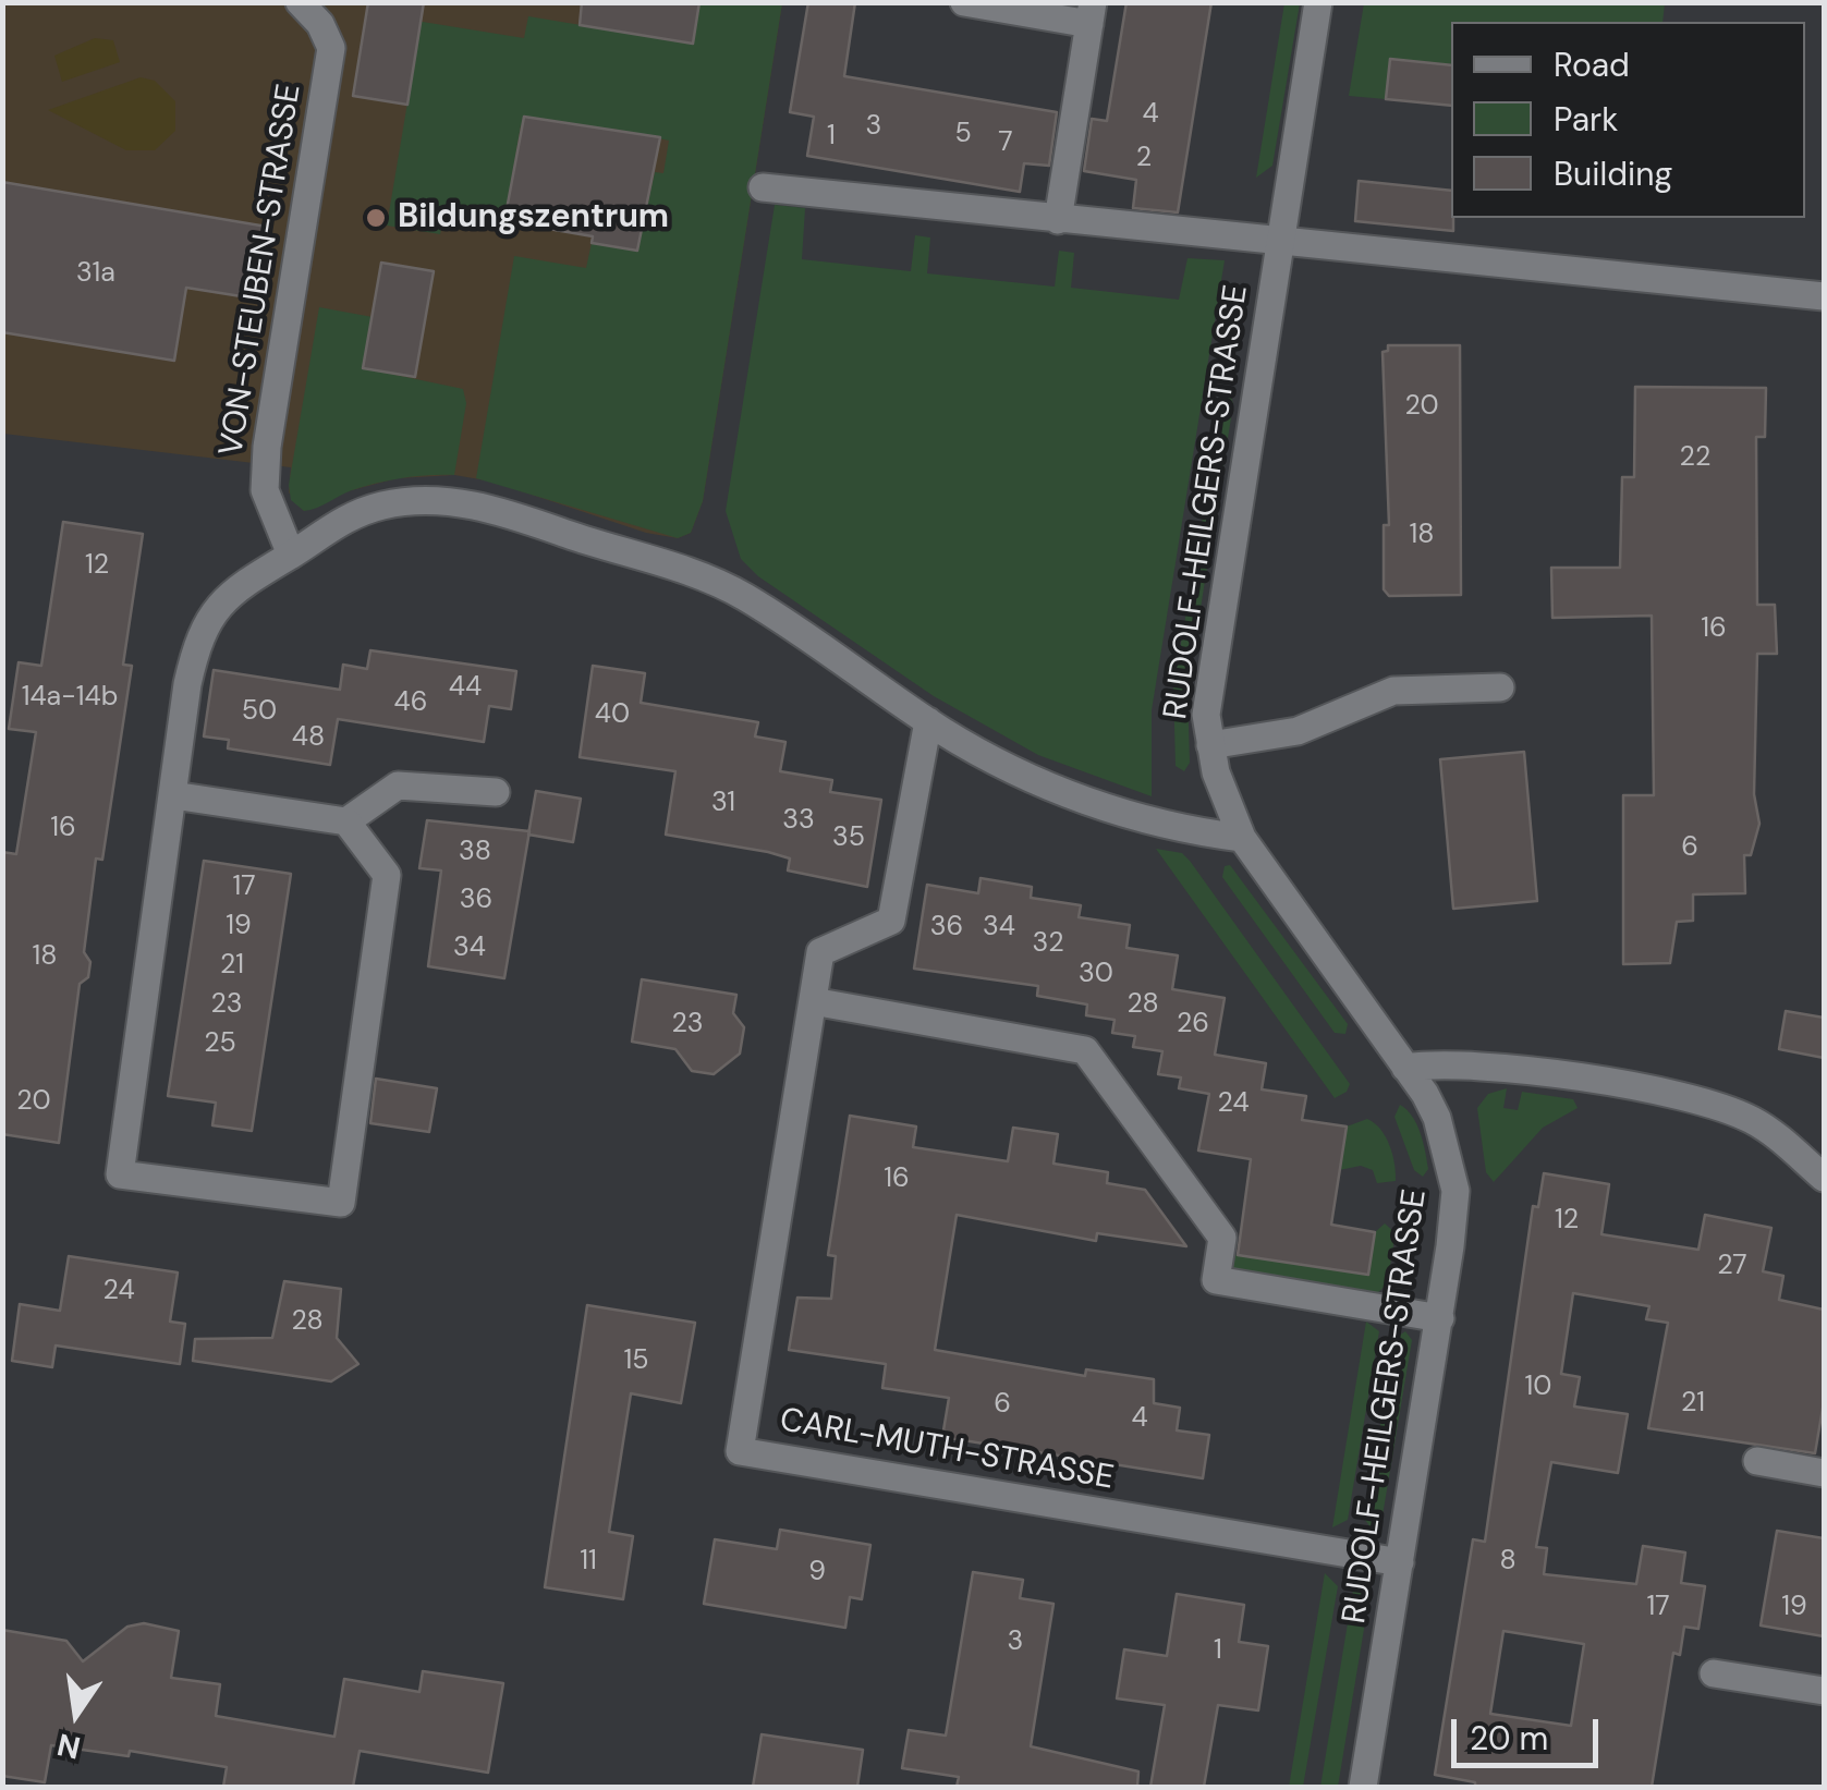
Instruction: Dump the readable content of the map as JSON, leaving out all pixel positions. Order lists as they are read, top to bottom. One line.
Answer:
{"streets":{"street":["VON-STEUBEN-STRASSE","RUDOLF-HEILGERS-STRASSE","CARL-MUTH-STRASSE"]},"crossings":[["RUDOLF-HEILGERS-STRASSE","CARL-MUTH-STRASSE"]],"places":["Bildungszentrum"],"house_numbers":["4","3","5","1","7","2","31a","20","22","18","12","16","44","14a-14b","46","50","40","48","31","33","16","35","6","38","17","36","19","36","34","32","34","18","21","30","23","28","23","26","25","20","24","16","12","27","24","28","15","10","21","6","4","11","8","9","17","19","3","1"],"legend":["Road","Park","Building"],"scale_bar":"20 m","north":"bottom"}
